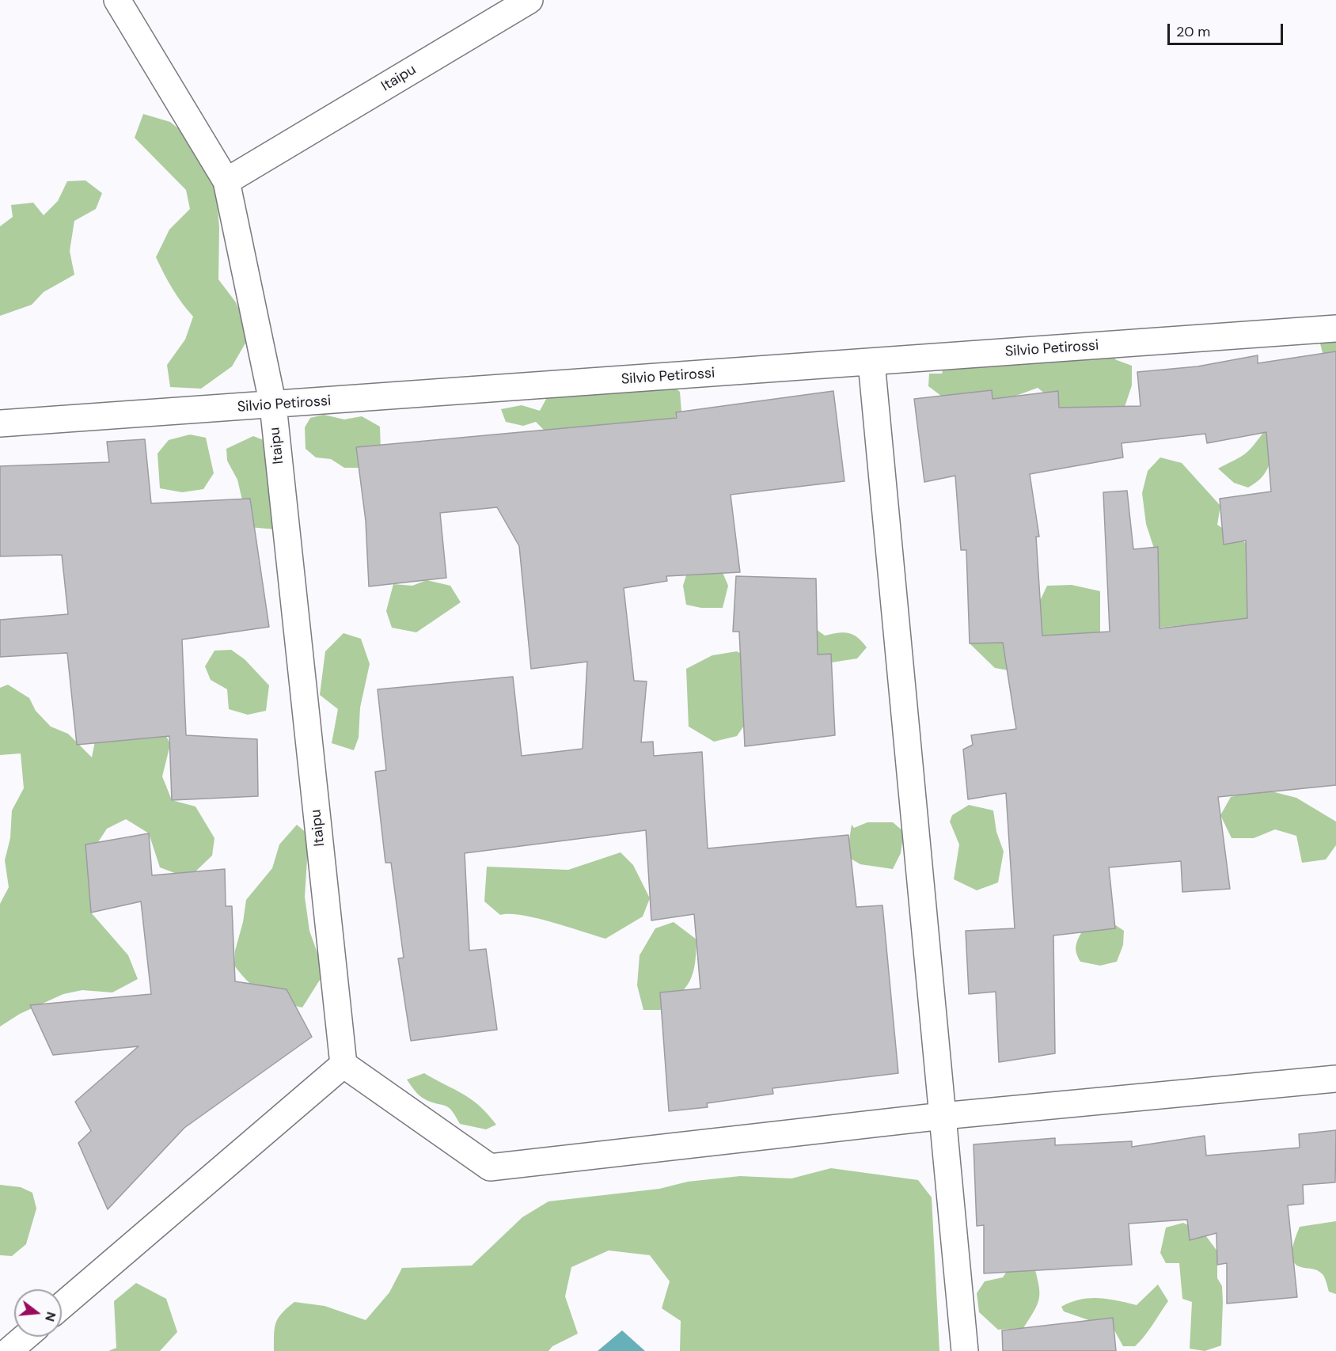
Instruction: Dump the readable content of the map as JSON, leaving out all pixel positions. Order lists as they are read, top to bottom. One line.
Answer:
{"streets":{"street":["Itaipu","Silvio Petirossi"]},"crossings":[["Itaipu","Silvio Petirossi"]],"scale_bar":"20 m","north":"right"}
